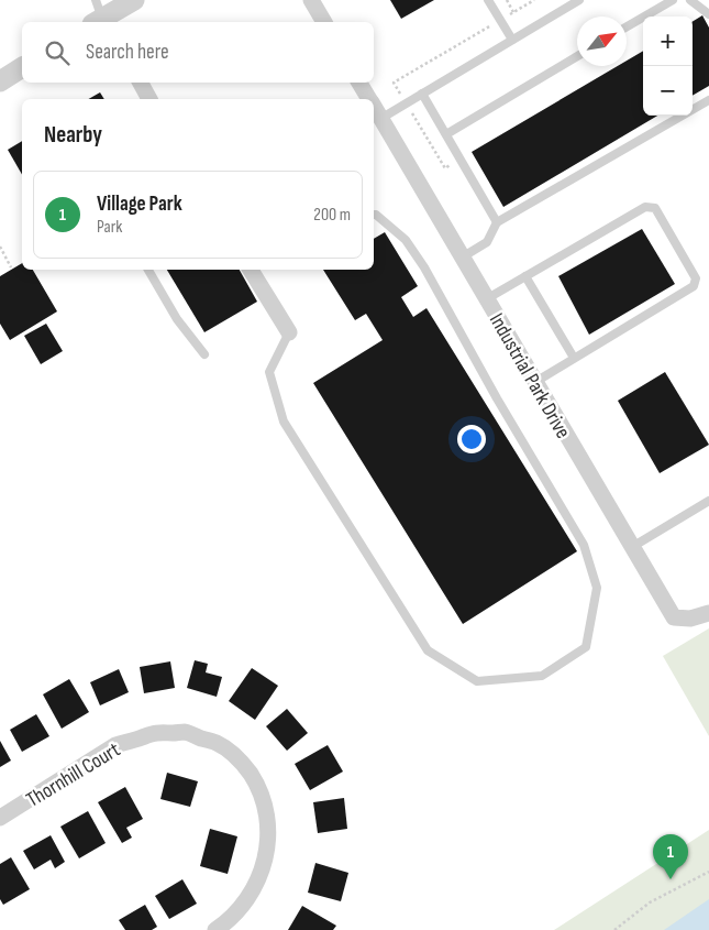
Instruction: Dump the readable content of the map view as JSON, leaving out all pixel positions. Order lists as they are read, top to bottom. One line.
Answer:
{"streets":{"street":["Industrial Park Drive","Thornhill Court"]},"north":"top right","page":{"map_buttons":["+","−"],"search":"Search here","heading":"Nearby","list":[{"mark":"1","name":"Village Park","note":"Park","value":"200 m"}],"pins":"1"}}
